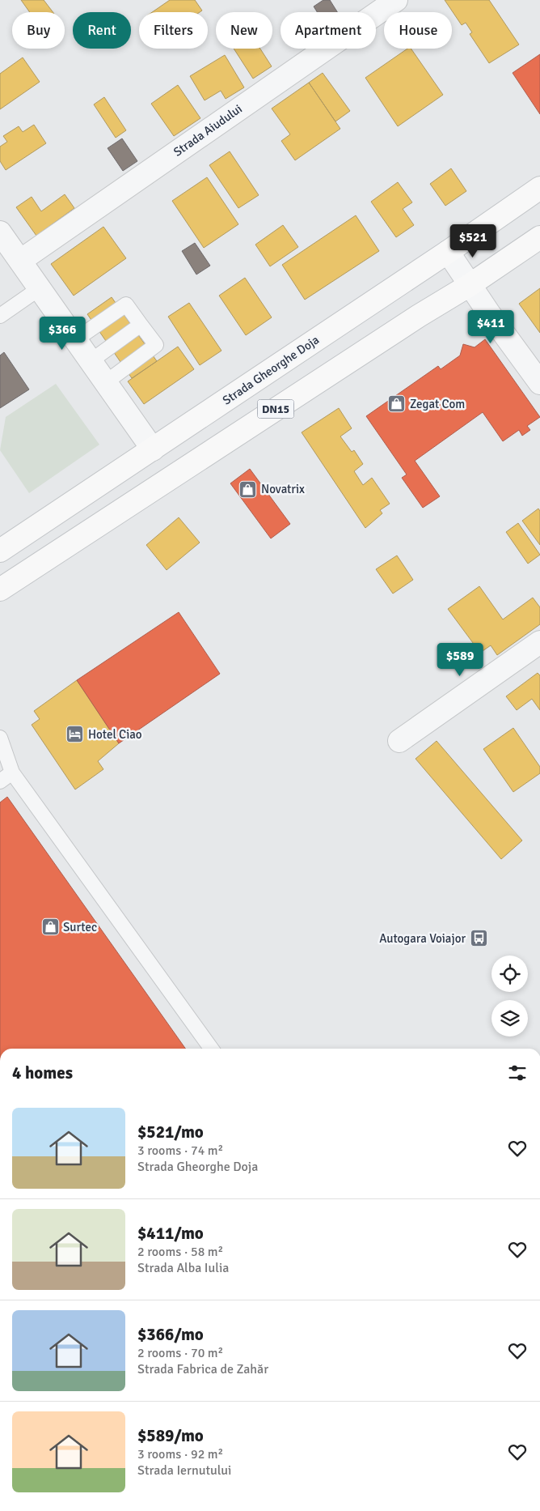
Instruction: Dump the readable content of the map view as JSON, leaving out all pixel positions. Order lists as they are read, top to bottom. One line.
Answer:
{"streets":{"main road":["Strada Gheorghe Doja","DN15"],"street":["Strada Aiudului"]},"places":{"shop":["Zegat Com","Novatrix","Surtec"],"hotel":["Hotel Ciao"],"bus stop":["Autogara Voiajor"]},"page":{"chip":["Buy","Rent","Filters","New","Apartment","House"],"price":["$521","$411","$366","$589"],"heading":"4 homes","list":[{"name":"$521/mo","note":"3 rooms · 74 m² · Strada Gheorghe Doja"},{"name":"$411/mo","note":"2 rooms · 58 m² · Strada Alba Iulia"},{"name":"$366/mo","note":"2 rooms · 70 m² · Strada Fabrica de Zahăr"},{"name":"$589/mo","note":"3 rooms · 92 m² · Strada Iernutului"}]}}
